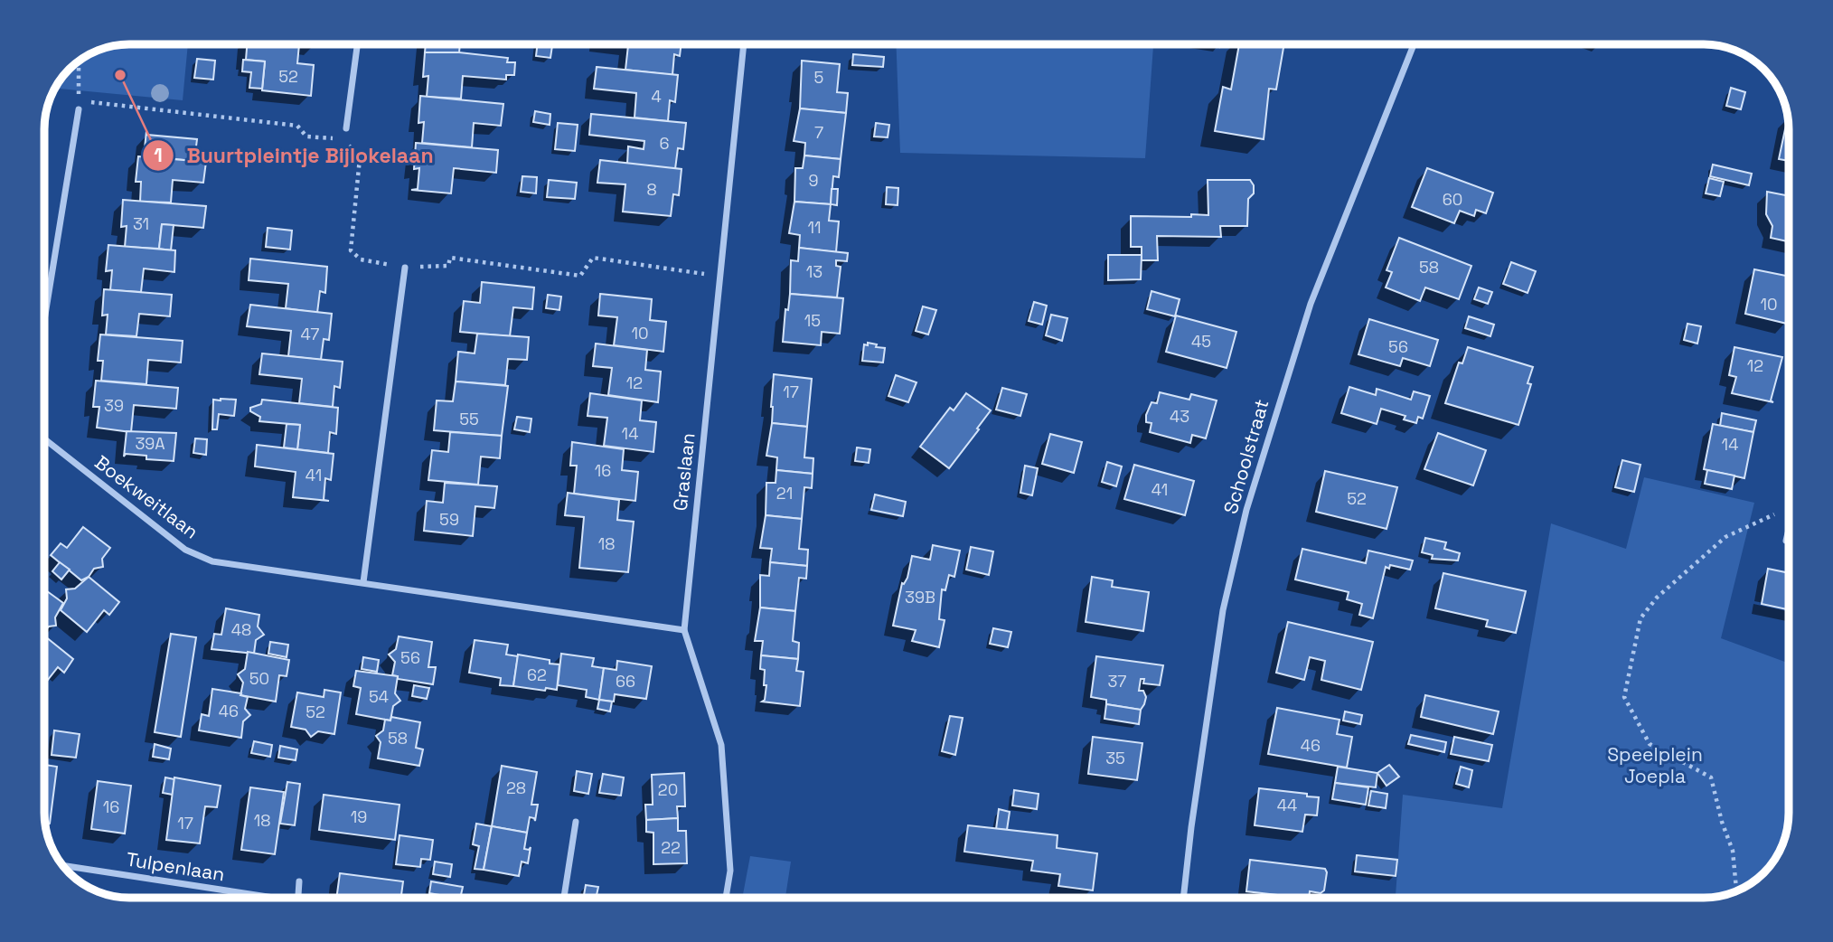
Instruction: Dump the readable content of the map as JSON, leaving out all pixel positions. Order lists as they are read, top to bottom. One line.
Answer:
{"streets":{"street":["Schoolstraat","Graslaan","Boekweitlaan","Tulpenlaan"]},"crossings":[["Graslaan","Boekweitlaan"]],"parks":["Speelplein Joepla"],"places":["Buurtpleintje Bijlokelaan"],"house_numbers":["52","5","4","7","6","9","8","60","31","11","58","13","10","15","10","47","45","56","12","12","17","39","43","55","14","39A","14","16","41","41","21","52","59","18","39B","48","56","62","50","66","37","54","46","52","58","46","35","28","20","44","16","19","18","17","22"]}
